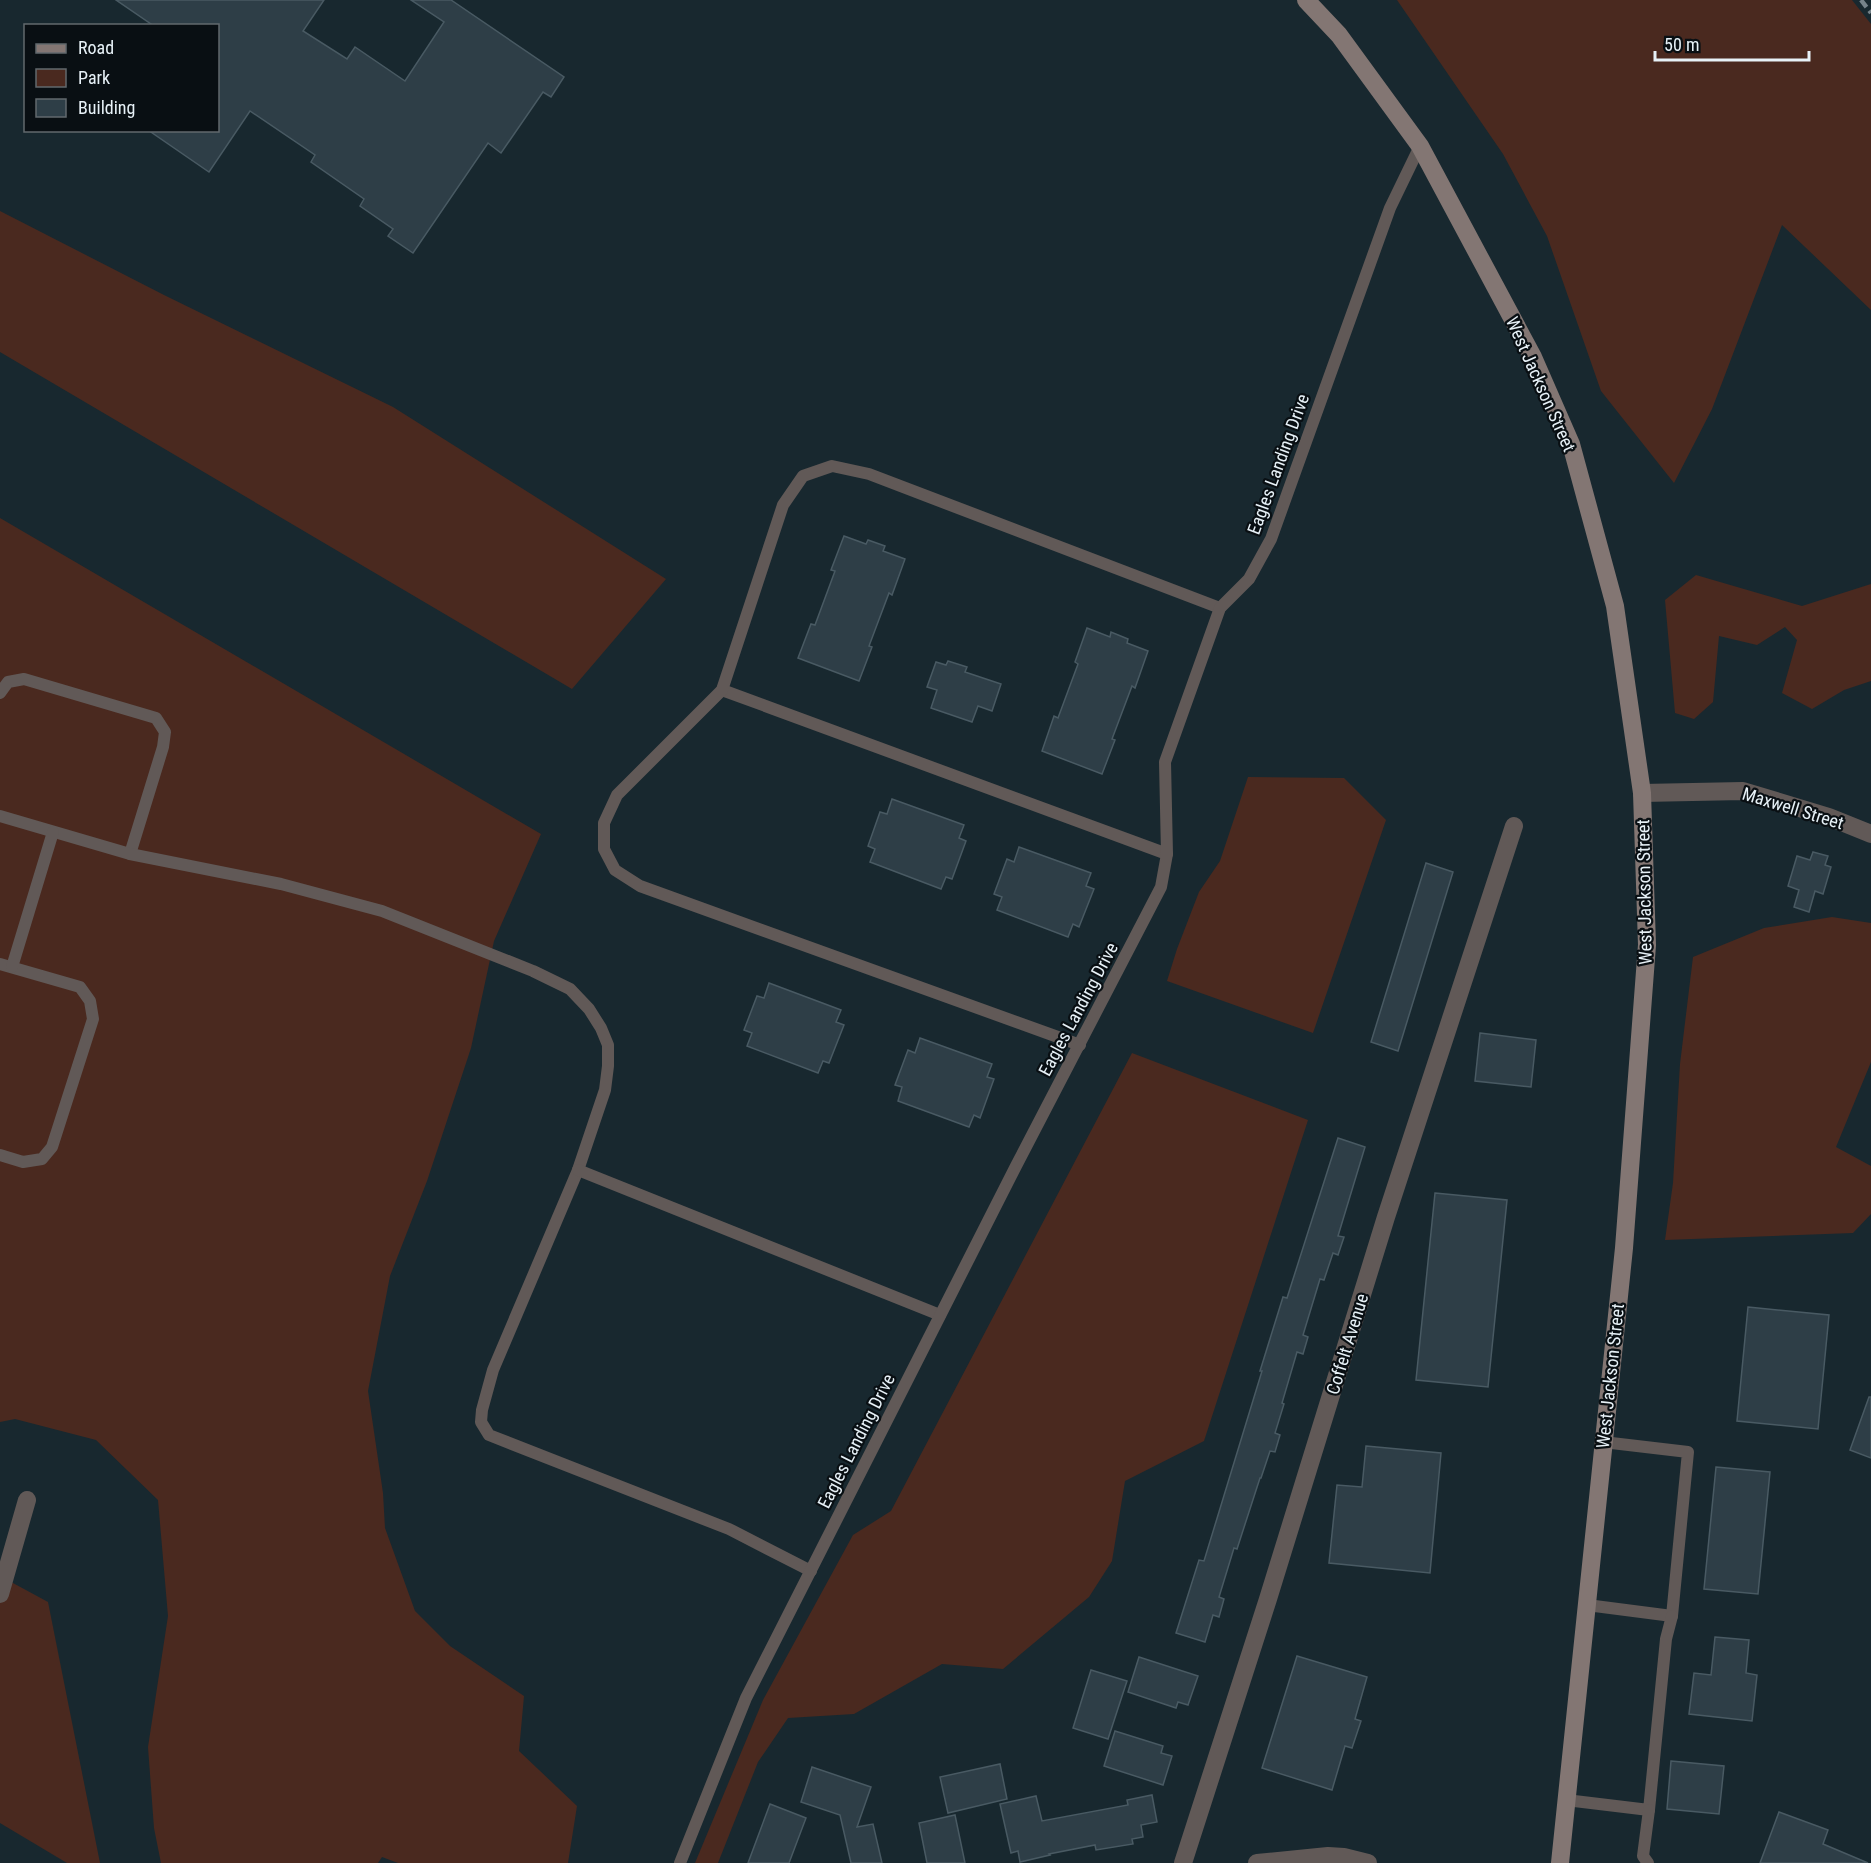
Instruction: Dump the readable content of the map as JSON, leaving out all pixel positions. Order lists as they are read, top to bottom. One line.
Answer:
{"streets":{"street":["West Jackson Street","Maxwell Street","Coffelt Avenue"],"lane":["Eagles Landing Drive"]},"crossings":[["West Jackson Street","Eagles Landing Drive"],["West Jackson Street","Maxwell Street"]],"legend":["Road","Park","Building"],"scale_bar":"50 m"}
